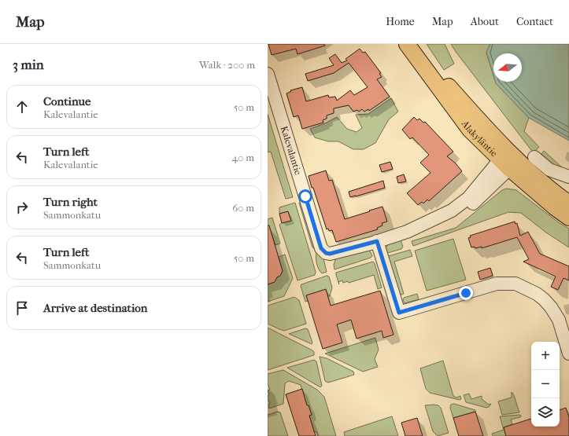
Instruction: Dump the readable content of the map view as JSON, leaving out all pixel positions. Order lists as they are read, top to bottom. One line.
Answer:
{"streets":{"main road":["Alakyläntie"],"street":["Kalevalantie"]},"crossings":[["Alakyläntie","Kalevalantie"]],"north":"left","page":{"header":"Map","nav":["Home","Map","About","Contact"],"heading":["3 min","Walk · 200 m"],"list":[["Continue","Kalevalantie","50 m"],["Turn left","Kalevalantie","40 m"],["Turn right","Sammonkatu","60 m"],["Turn left","Sammonkatu","50 m"],"Arrive at destination"],"map_buttons":["+","−"]}}
